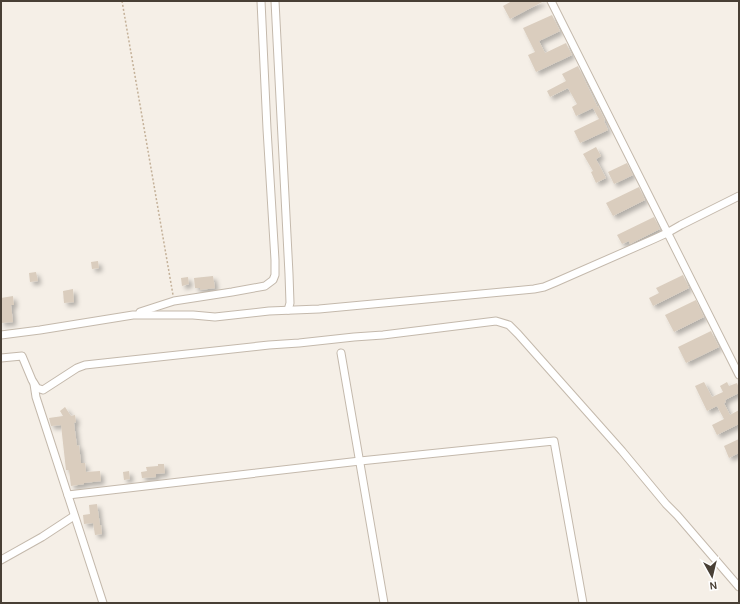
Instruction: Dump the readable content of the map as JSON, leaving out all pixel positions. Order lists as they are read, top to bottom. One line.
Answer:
{"north":"bottom"}
